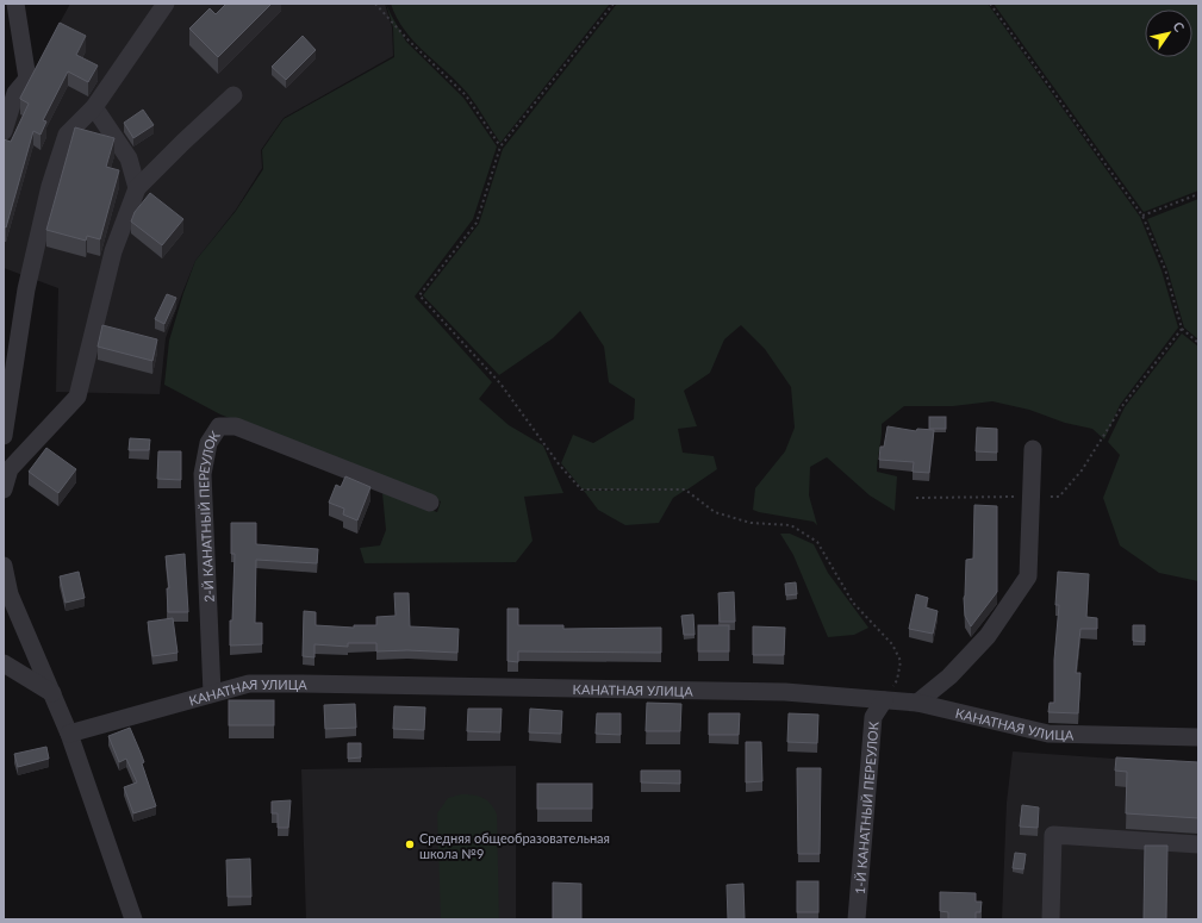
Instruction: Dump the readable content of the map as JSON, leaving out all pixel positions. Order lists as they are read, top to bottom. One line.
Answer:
{"streets":{"street":["2-Й КАНАТНЫЙ ПЕРЕУЛОК","КАНАТНАЯ УЛИЦА","1-Й КАНАТНЫЙ ПЕРЕУЛОК"]},"crossings":[["2-Й КАНАТНЫЙ ПЕРЕУЛОК","КАНАТНАЯ УЛИЦА"],["КАНАТНАЯ УЛИЦА","1-Й КАНАТНЫЙ ПЕРЕУЛОК"]],"places":["Средняя общеобразовательная школа №9"],"north":"top right"}
